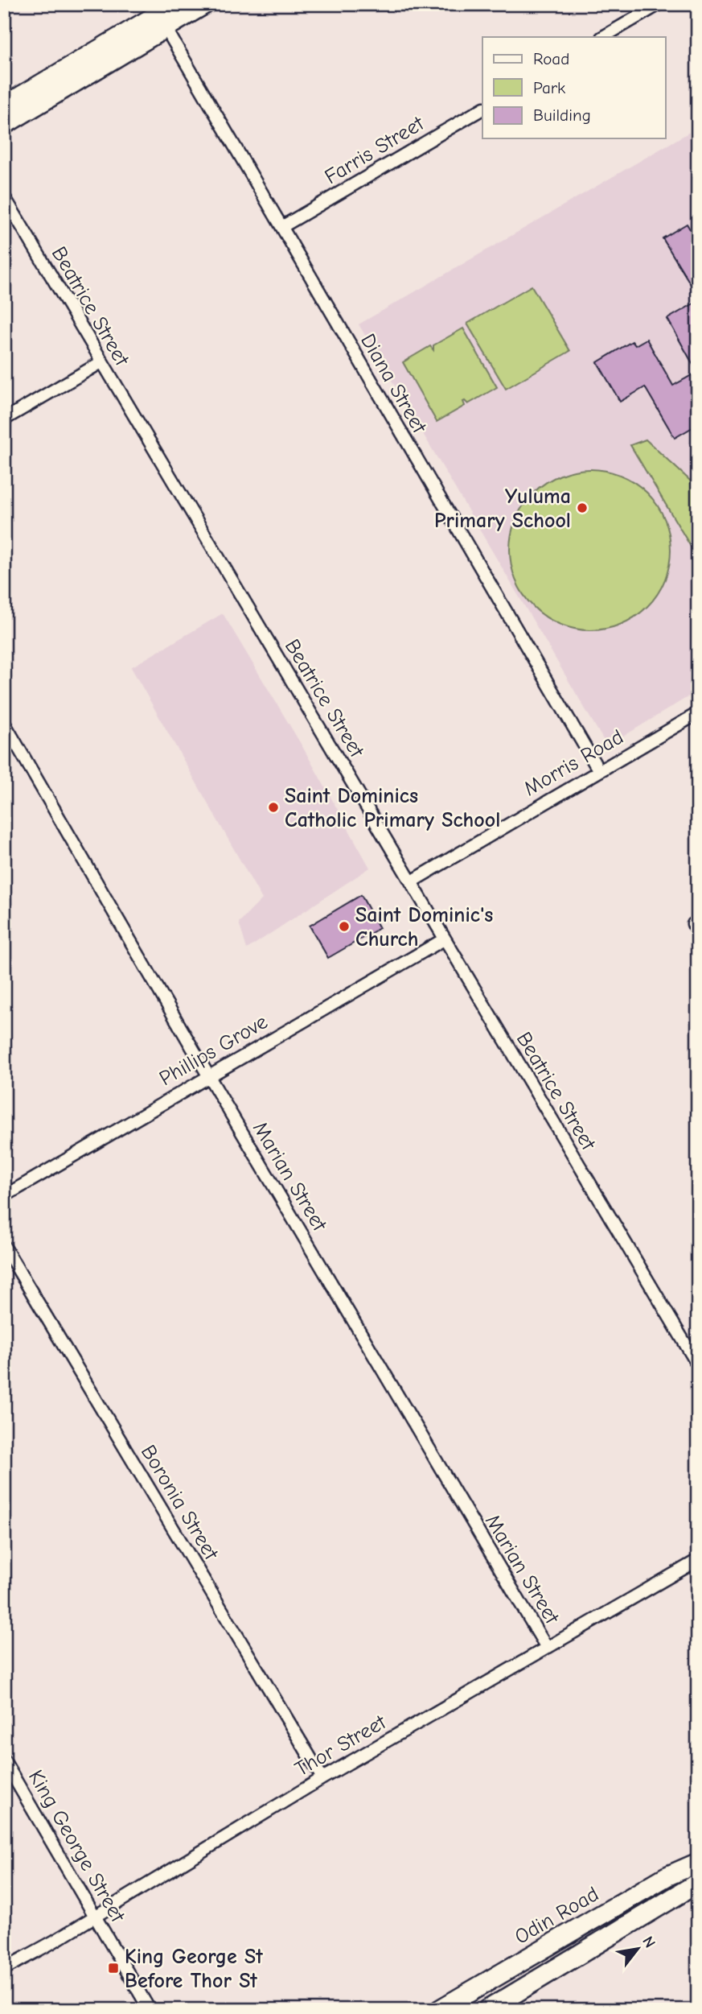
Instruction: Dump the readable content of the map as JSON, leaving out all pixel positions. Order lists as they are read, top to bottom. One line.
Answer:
{"streets":{"main road":["Odin Road"],"street":["Farris Street","Beatrice Street","Diana Street","Morris Road","Phillips Grove","Marian Street","Boronia Street","Thor Street","King George Street"]},"crossings":[["Farris Street","Diana Street"],["Beatrice Street","Morris Road"],["Beatrice Street","Phillips Grove"],["Diana Street","Morris Road"],["Phillips Grove","Marian Street"],["Marian Street","Thor Street"],["Boronia Street","Thor Street"],["Thor Street","King George Street"]],"places":{"other":["Yuluma Primary School","Saint Dominics Catholic Primary School","Saint Dominic's Church"],"transit":["King George St Before Thor St"]},"legend":["Road","Park","Building"],"north":"top right"}
